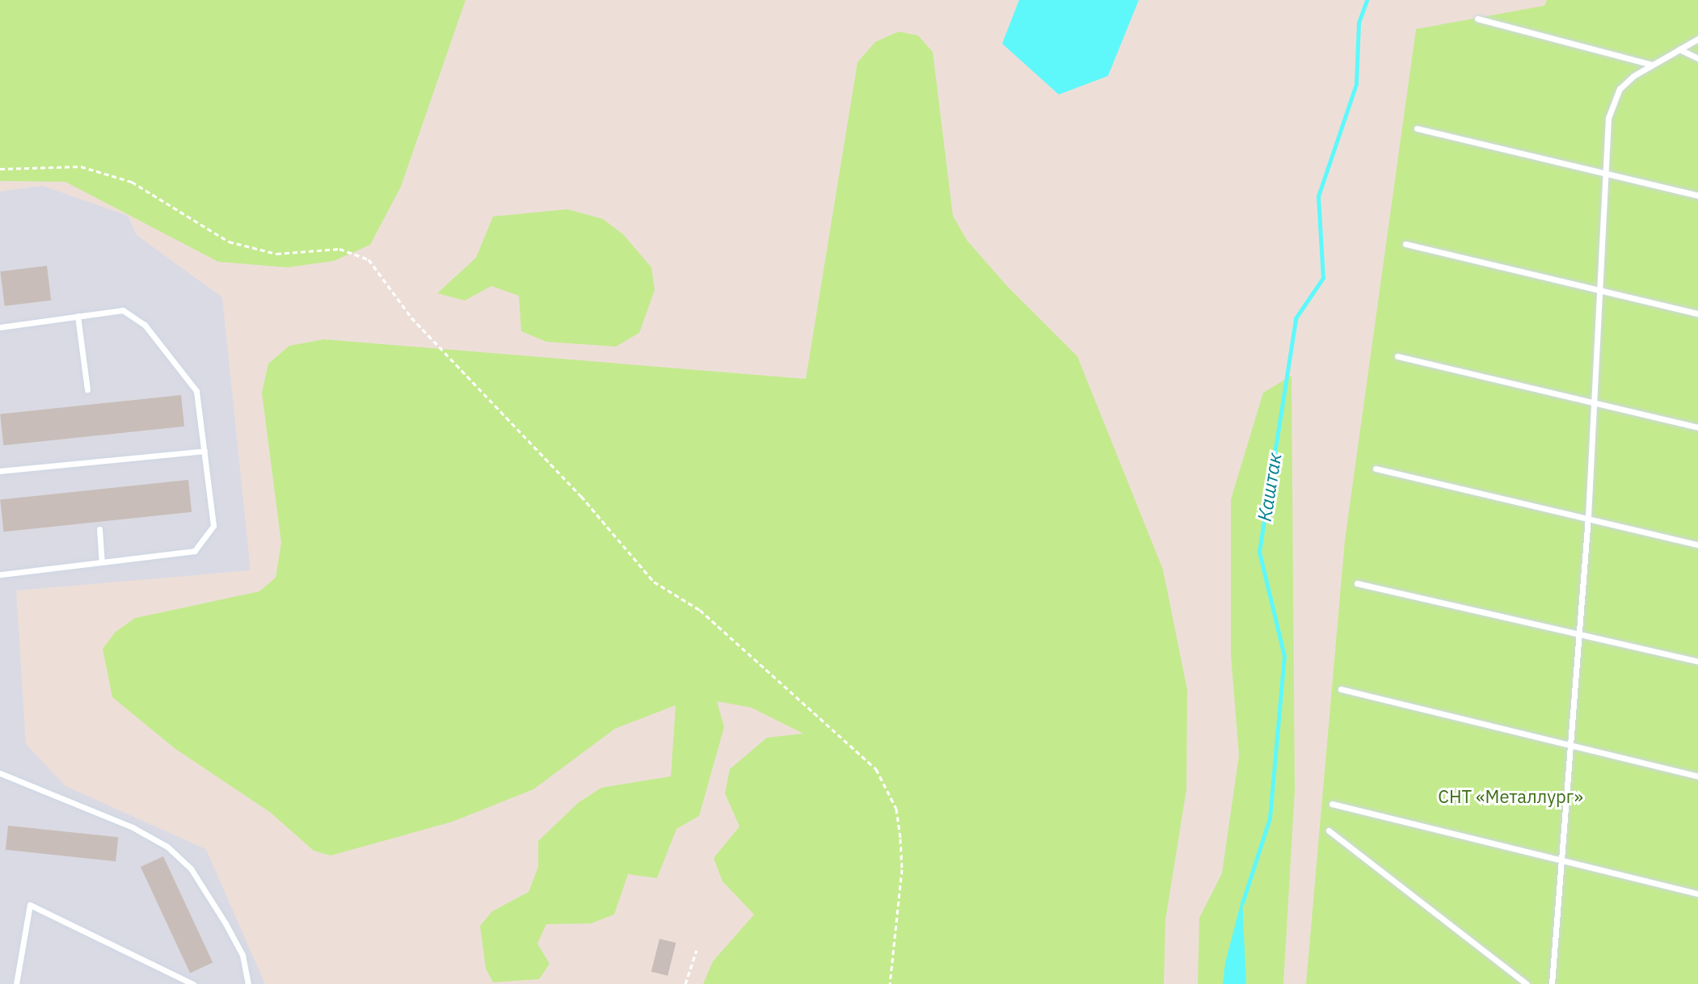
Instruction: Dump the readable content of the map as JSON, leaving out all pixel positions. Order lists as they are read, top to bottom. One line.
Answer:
{"water":["Каштак"],"parks":["СНТ «Металлург»"]}
